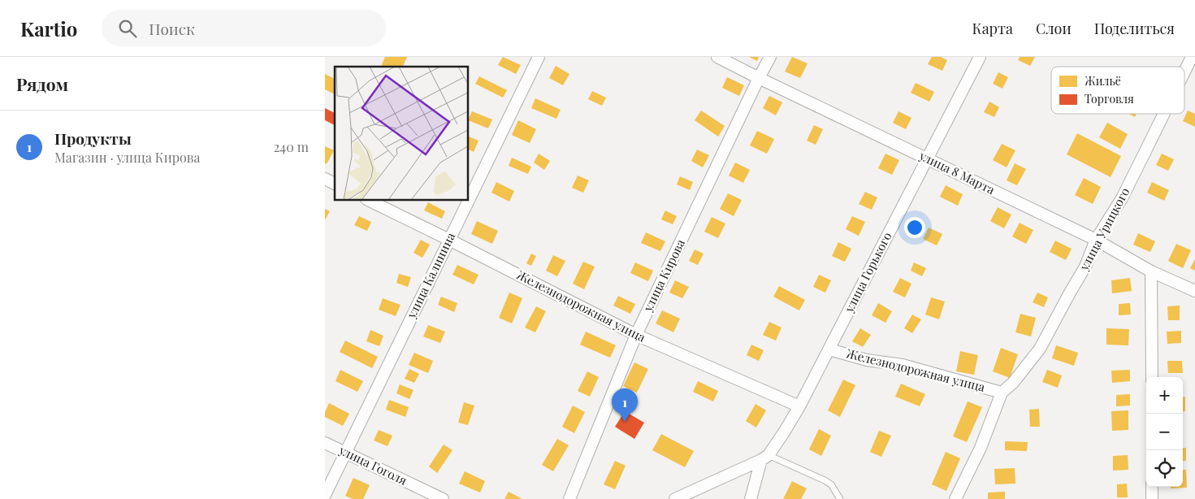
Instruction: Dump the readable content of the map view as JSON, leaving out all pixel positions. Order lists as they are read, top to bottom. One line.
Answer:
{"streets":{"street":["улица 8 Марта","улица Урицкого","улица Горького","улица Калинина","улица Кирова","Железнодорожная улица","улица Гоголя"]},"crossings":[["улица 8 Марта","улица Урицкого"],["улица 8 Марта","улица Горького"],["улица 8 Марта","улица Кирова"],["улица Урицкого","Железнодорожная улица"],["улица Горького","Железнодорожная улица"],["улица Калинина","Железнодорожная улица"],["улица Калинина","улица Гоголя"],["улица Кирова","Железнодорожная улица"]],"legend":["Жильё","Торговля"],"page":{"header":"Kartio","search":"Поиск","nav":["Карта","Слои","Поделиться"],"heading":"Рядом","list":[{"mark":"1","name":"Продукты","note":"Магазин · улица Кирова","value":"240 m"}],"map_buttons":["+","−"],"pins":"1"}}
